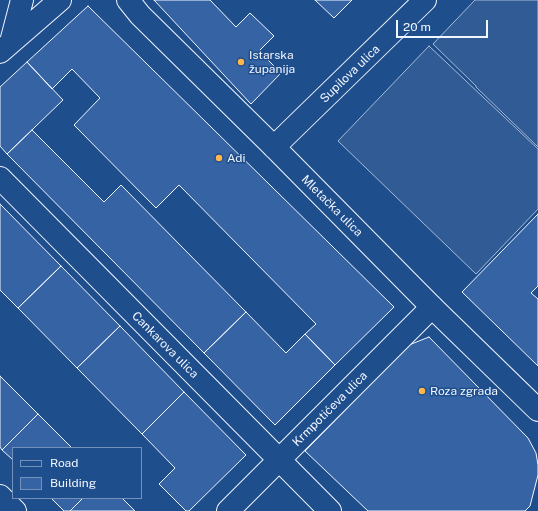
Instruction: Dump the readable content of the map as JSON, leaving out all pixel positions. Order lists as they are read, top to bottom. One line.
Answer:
{"streets":{"street":["Supilova ulica","Mletačka ulica","Cankarova ulica","Krmpotićeva ulica"]},"crossings":[["Supilova ulica","Mletačka ulica"],["Mletačka ulica","Krmpotićeva ulica"],["Cankarova ulica","Krmpotićeva ulica"]],"places":["Istarska županija","Adi","Roza zgrada"],"legend":["Road","Building"],"scale_bar":"20 m"}
